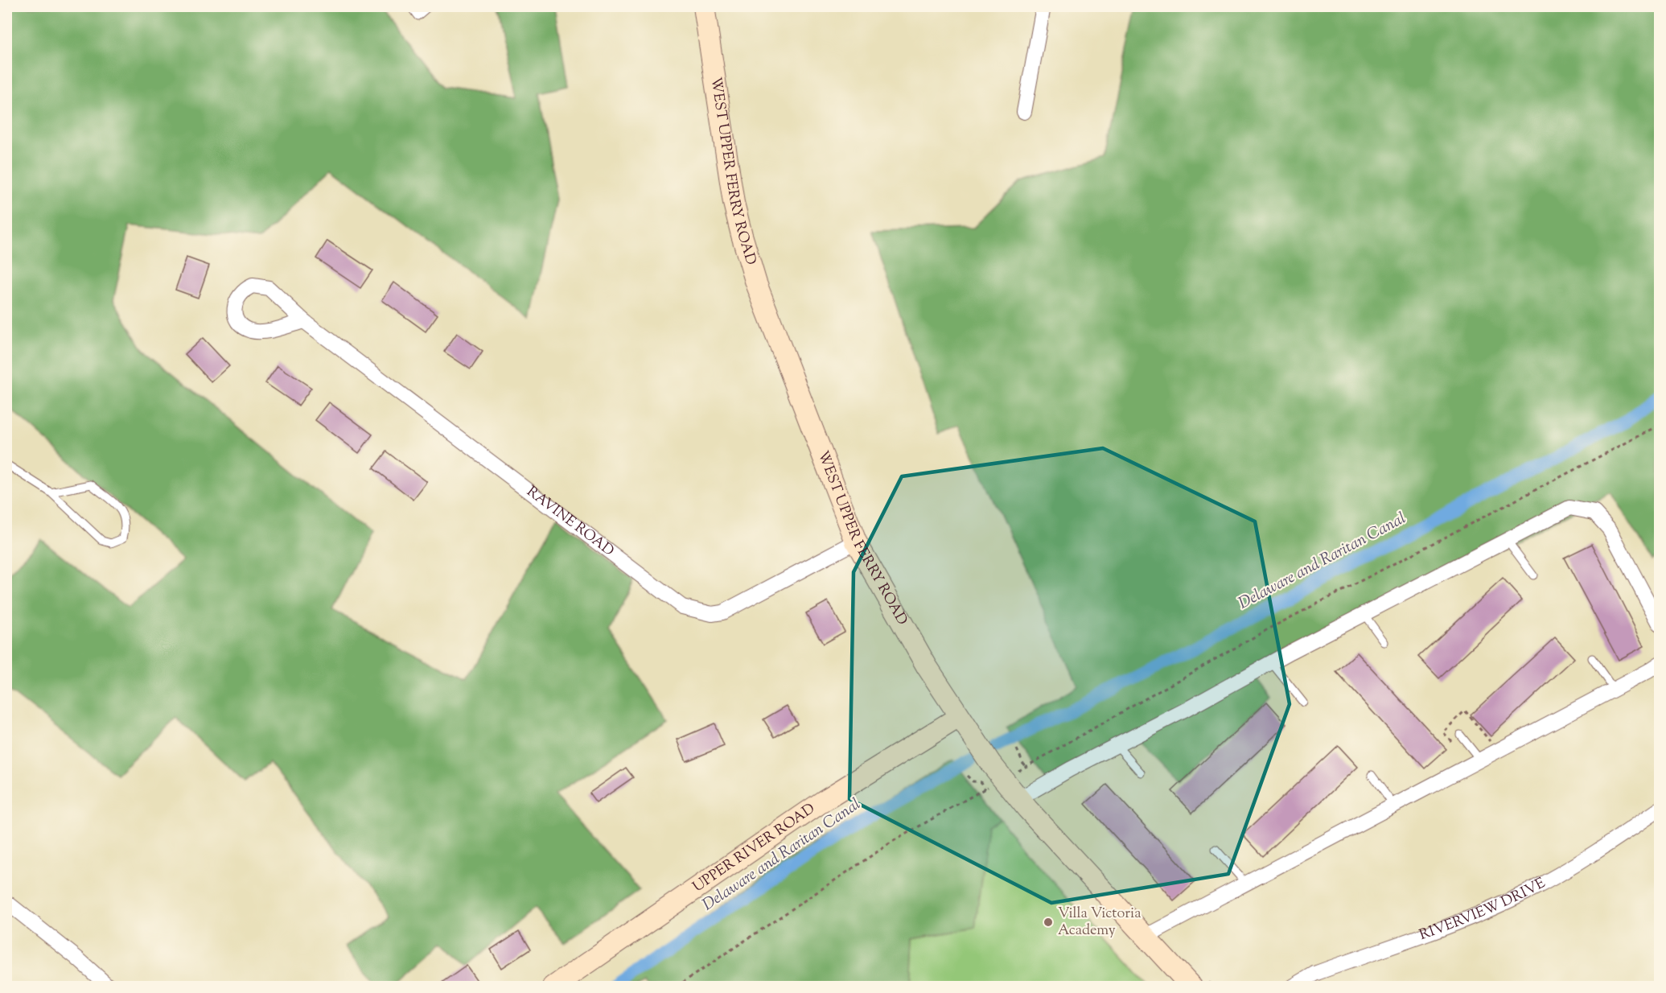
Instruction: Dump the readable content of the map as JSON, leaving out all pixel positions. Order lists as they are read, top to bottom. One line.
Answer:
{"streets":{"main road":["WEST UPPER FERRY ROAD","UPPER RIVER ROAD"],"street":["RAVINE ROAD","RIVERVIEW DRIVE"]},"crossings":[["WEST UPPER FERRY ROAD","RAVINE ROAD"],["WEST UPPER FERRY ROAD","UPPER RIVER ROAD"]],"water":["Delaware and Raritan Canal"],"places":["Villa Victoria Academy"]}
